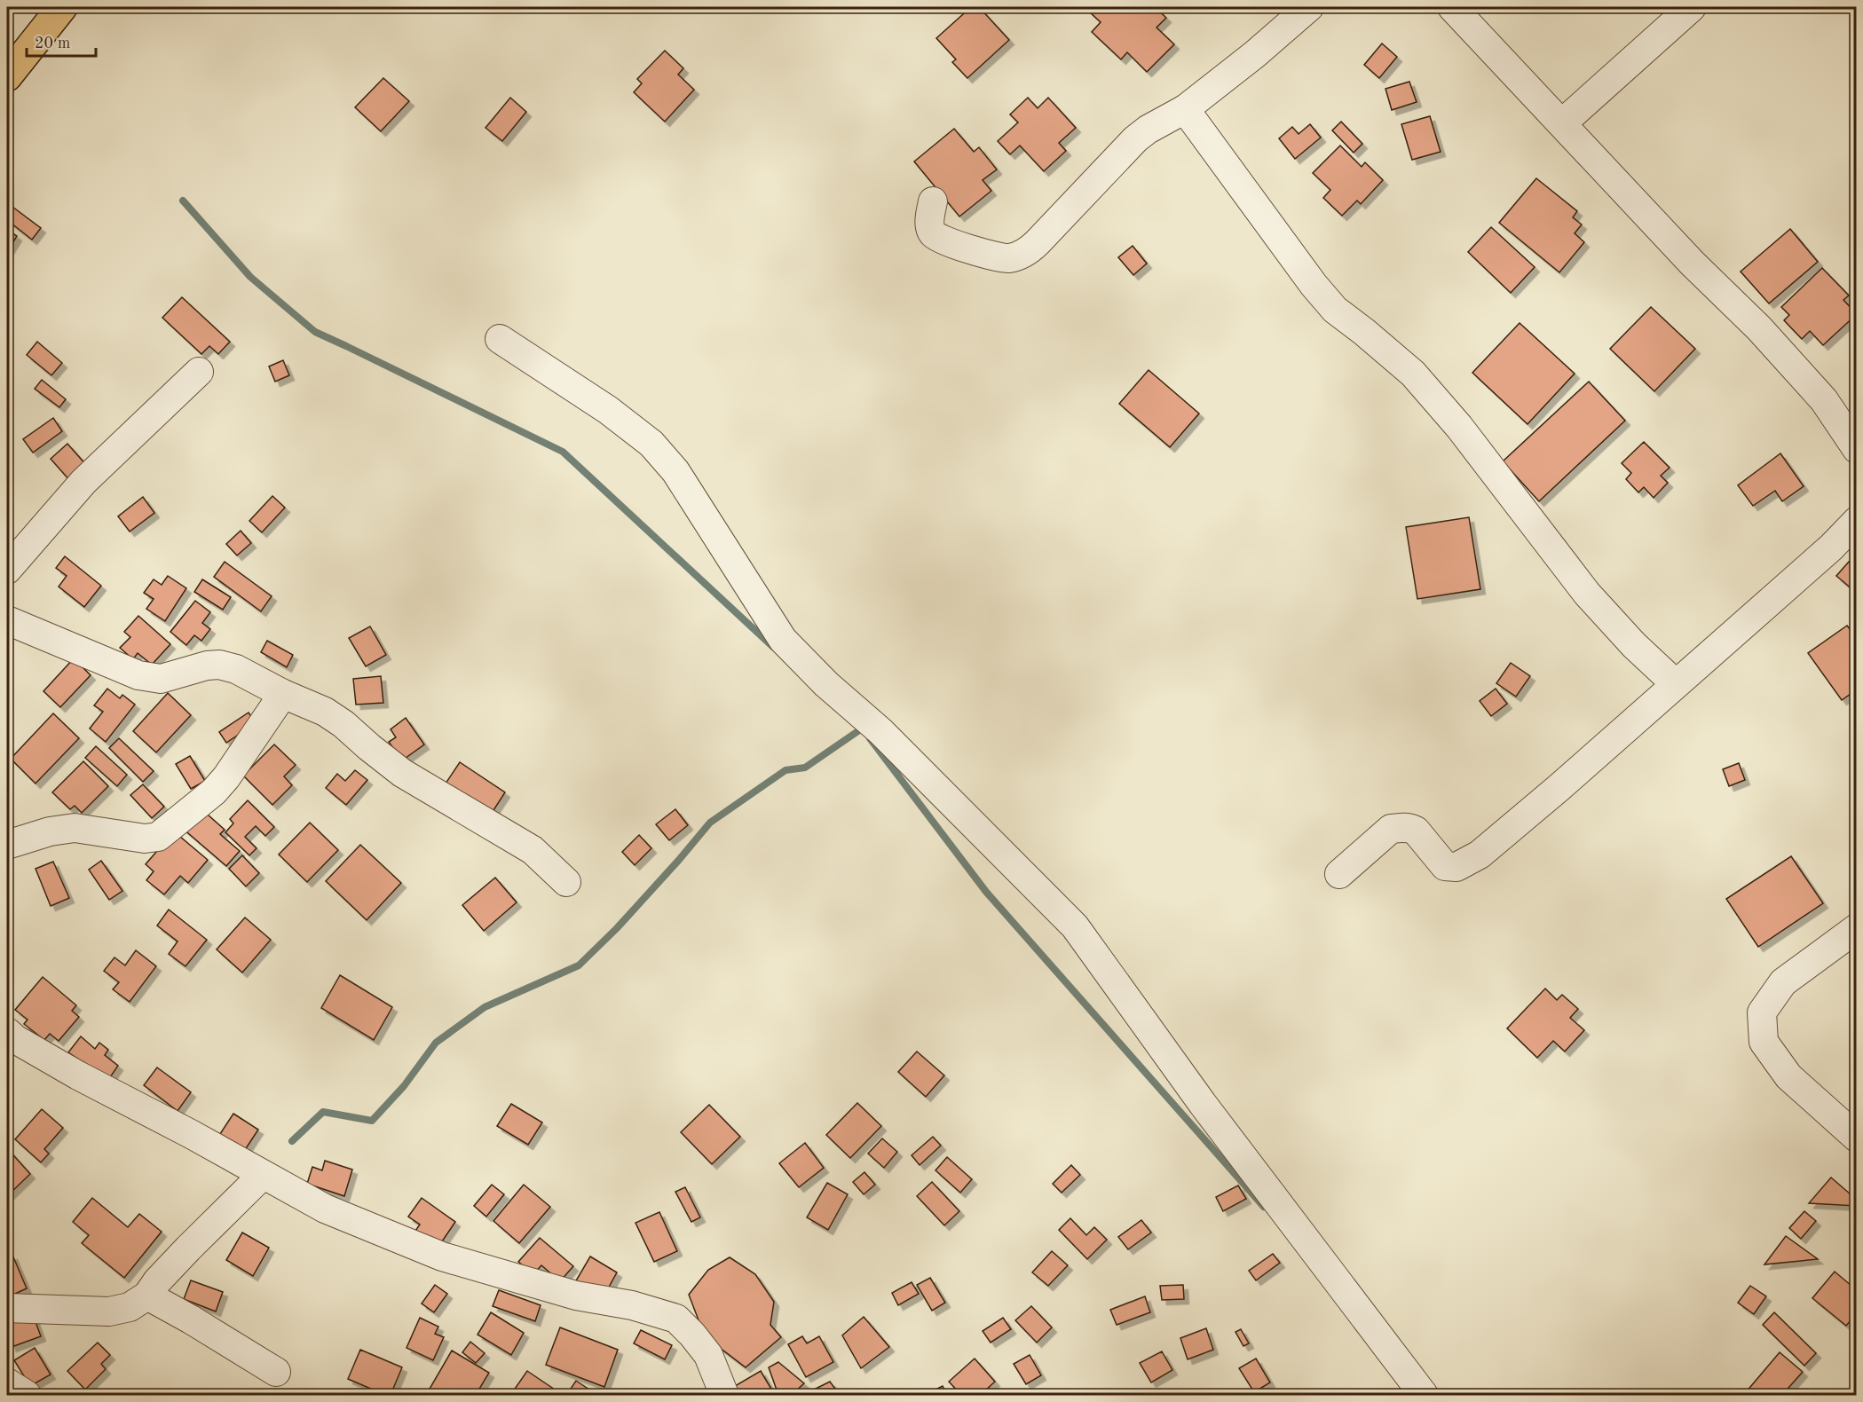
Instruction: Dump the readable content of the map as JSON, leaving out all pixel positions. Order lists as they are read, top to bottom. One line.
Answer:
{"scale_bar":"20 m"}
